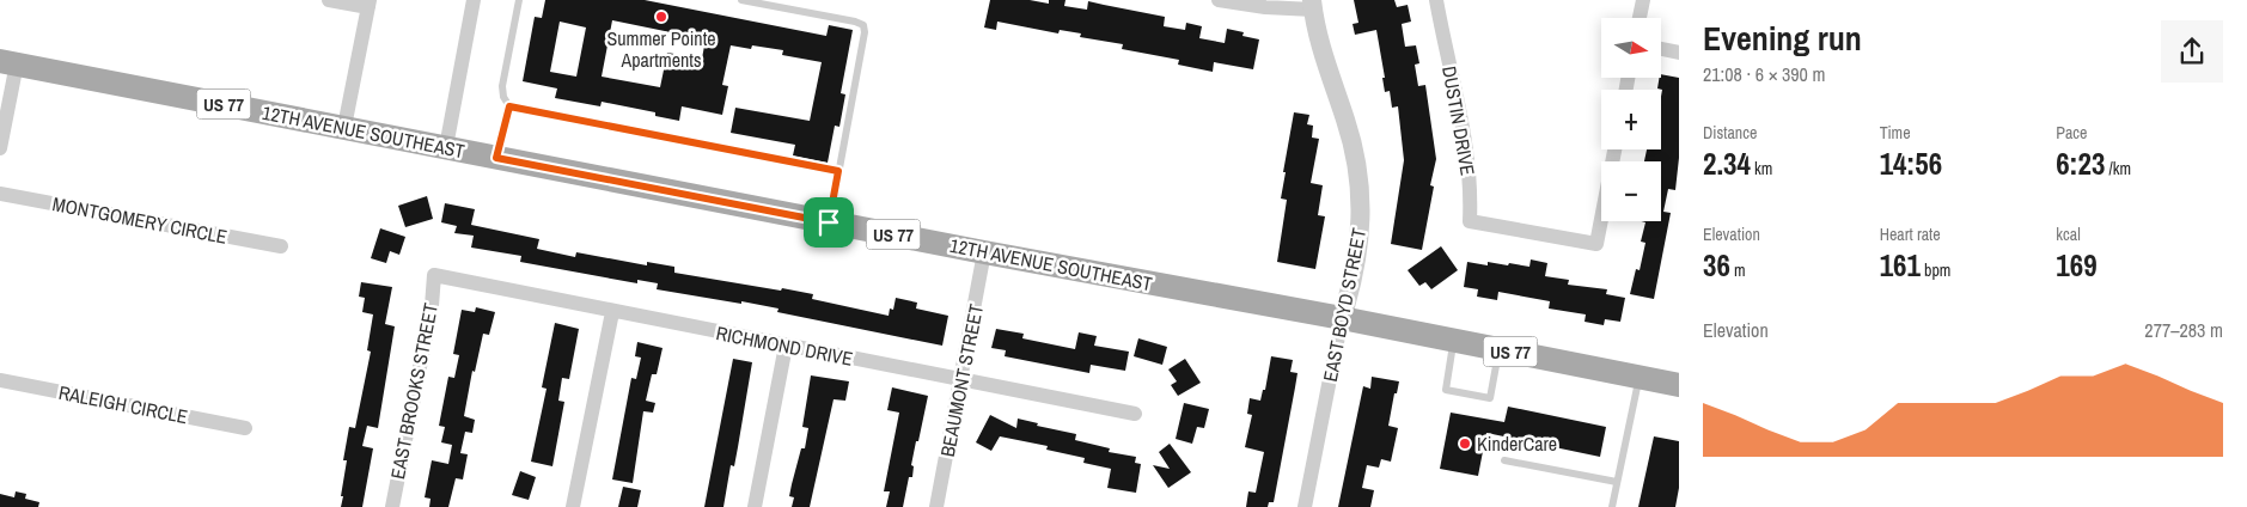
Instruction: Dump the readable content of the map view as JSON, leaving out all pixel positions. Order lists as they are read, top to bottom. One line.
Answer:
{"streets":{"main road":["US 77","12TH AVENUE SOUTHEAST"],"street":["DUSTIN DRIVE","MONTGOMERY CIRCLE","EAST BOYD STREET","RICHMOND DRIVE","BEAUMONT STREET","EAST BROOKS STREET","RALEIGH CIRCLE"]},"crossings":[["12TH AVENUE SOUTHEAST","EAST BOYD STREET"],["12TH AVENUE SOUTHEAST","BEAUMONT STREET"],["RICHMOND DRIVE","BEAUMONT STREET"],["RICHMOND DRIVE","EAST BROOKS STREET"]],"places":["Summer Pointe Apartments","KinderCare"],"north":"right","page":{"heading":["Evening run","21:08 · 6 × 390 m"],"map_buttons":["+","−"],"stats":[["Distance","2.34 km"],["Time","14:56"],["Pace","6:23 /km"],["Elevation","36 m"],["Heart rate","161 bpm"],["kcal","169"]],"chart":["Elevation","277–283 m"]}}
